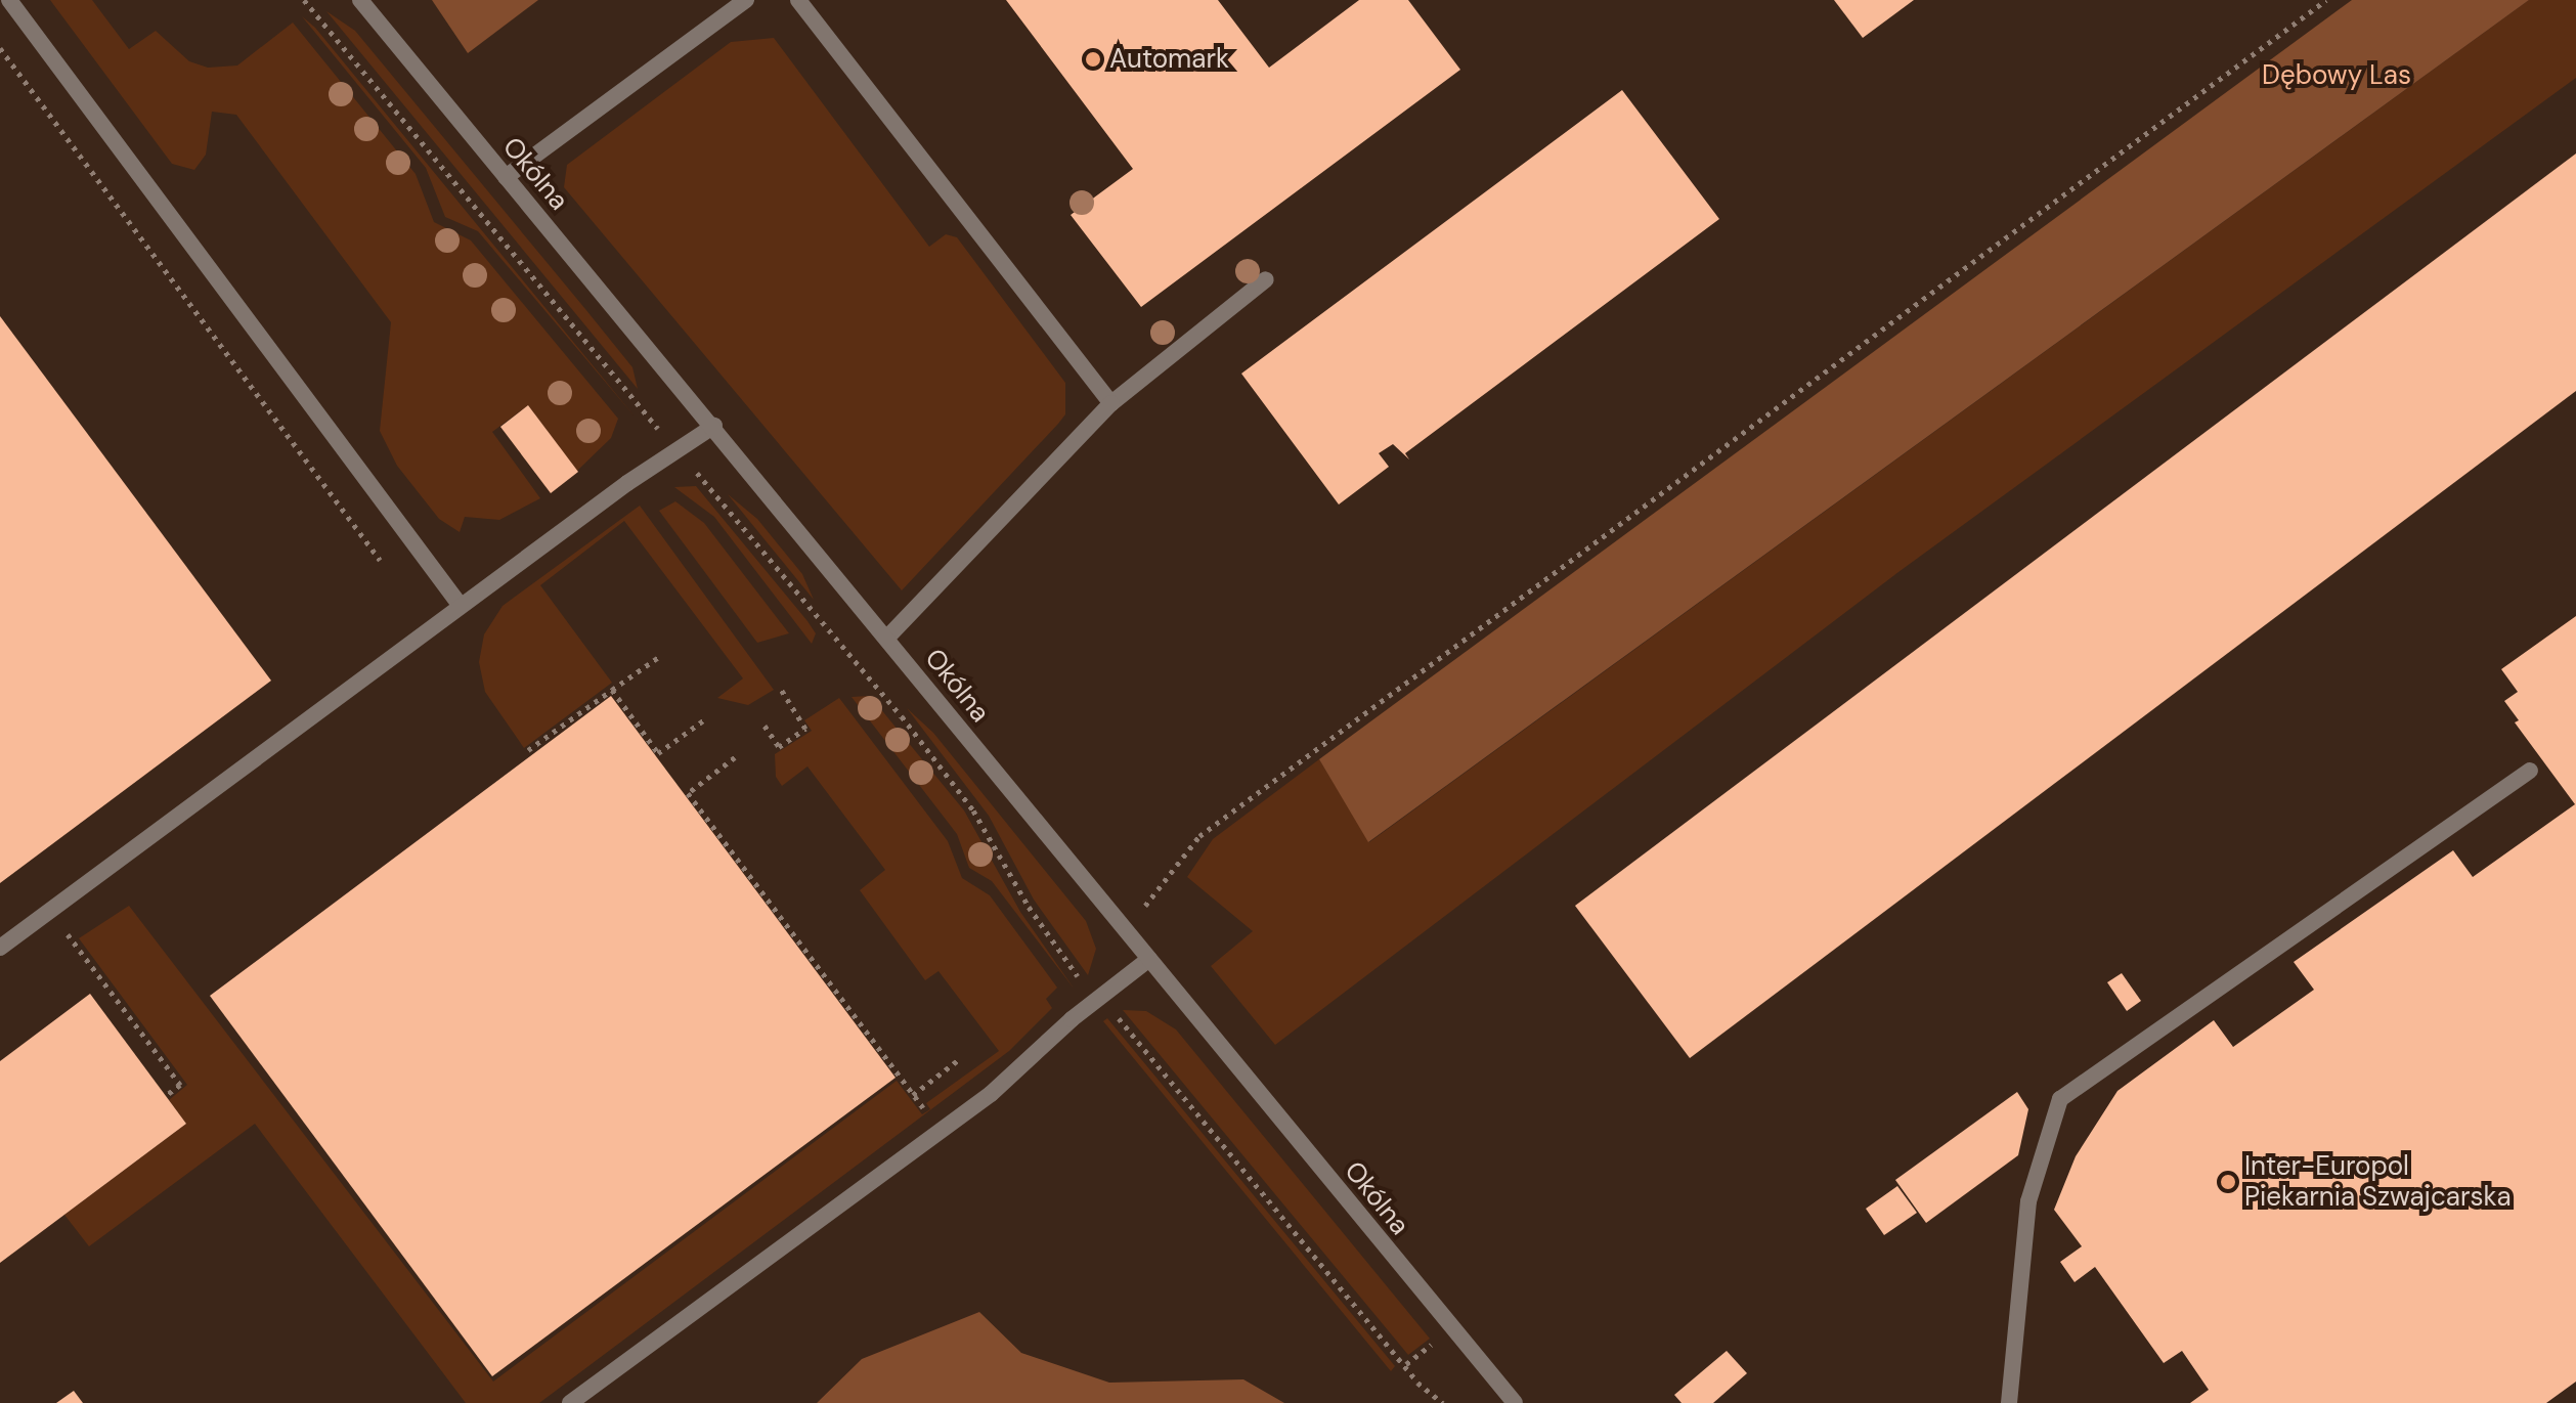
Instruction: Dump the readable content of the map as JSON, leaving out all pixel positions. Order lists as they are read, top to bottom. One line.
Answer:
{"streets":{"street":["Okólna"]},"parks":["Dębowy Las"],"places":["Automark","Inter-Europol Piekarnia Szwajcarska"]}
